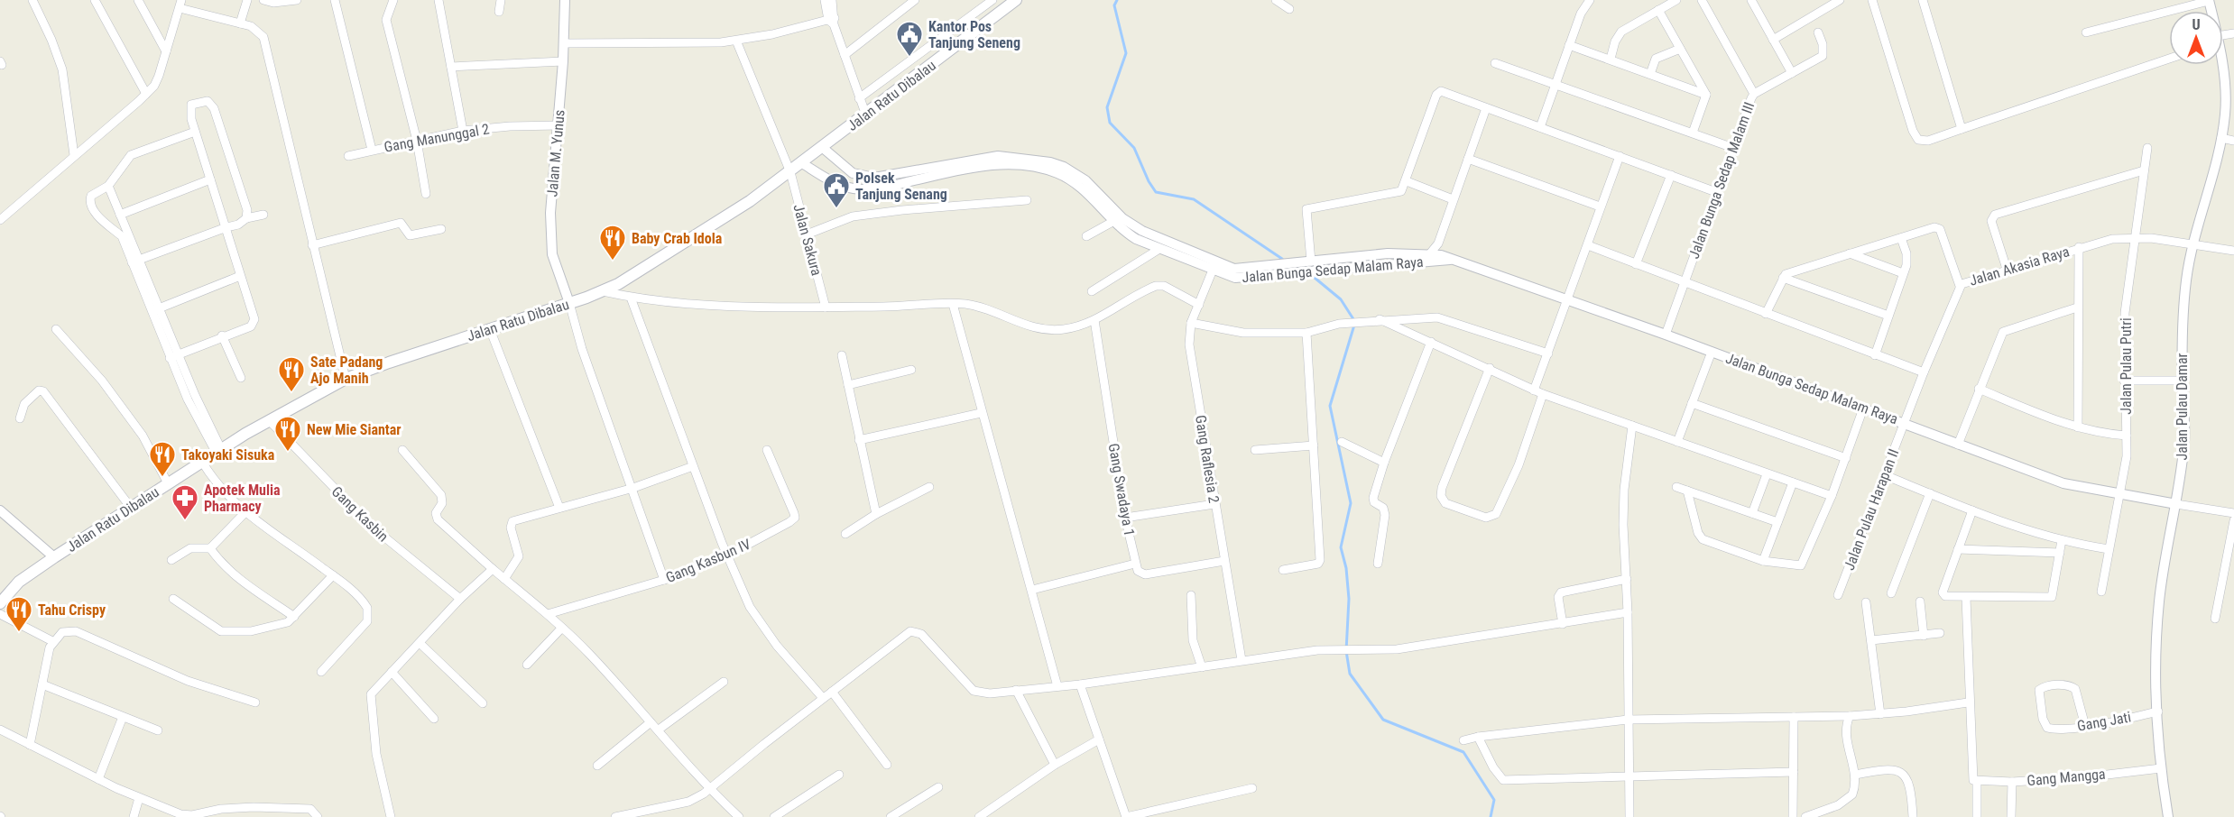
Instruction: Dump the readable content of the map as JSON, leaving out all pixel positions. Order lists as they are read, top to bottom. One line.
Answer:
{"streets":{"main road":["Jalan Ratu Dibalau"],"street":["Gang Manunggal 2","Jalan M. Yunus","Jalan Bunga Sedap Malam III","Jalan Sakura","Jalan Akasia Raya","Jalan Bunga Sedap Malam Raya","Jalan Pulau Putri","Jalan Pulau Damar","Gang Raflesia 2","Gang Swadaya 1","Jalan Pulau Harapan II","Gang Kasbin","Gang Kasbun IV","Gang Jati","Gang Mangga"]},"crossings":[["Jalan Ratu Dibalau","Jalan M. Yunus"],["Jalan Ratu Dibalau","Jalan Sakura"],["Jalan Ratu Dibalau","Jalan Bunga Sedap Malam Raya"],["Jalan Ratu Dibalau","Gang Kasbin"],["Gang Manunggal 2","Jalan M. Yunus"],["Jalan Bunga Sedap Malam III","Jalan Bunga Sedap Malam Raya"],["Jalan Akasia Raya","Jalan Bunga Sedap Malam Raya"],["Jalan Akasia Raya","Jalan Pulau Putri"],["Jalan Akasia Raya","Jalan Pulau Damar"],["Jalan Akasia Raya","Jalan Pulau Harapan II"],["Jalan Bunga Sedap Malam Raya","Jalan Pulau Putri"],["Jalan Bunga Sedap Malam Raya","Jalan Pulau Damar"],["Jalan Bunga Sedap Malam Raya","Gang Raflesia 2"],["Jalan Bunga Sedap Malam Raya","Jalan Pulau Harapan II"],["Jalan Pulau Damar","Gang Jati"],["Jalan Pulau Damar","Gang Mangga"]],"places":{"public building":["Kantor Pos Tanjung Seneng","Polsek Tanjung Senang"],"restaurant":["Baby Crab Idola","Sate Padang Ajo Manih","New Mie Siantar","Takoyaki Sisuka","Tahu Crispy"],"pharmacy":["Apotek Mulia Pharmacy"]},"north":"top"}
